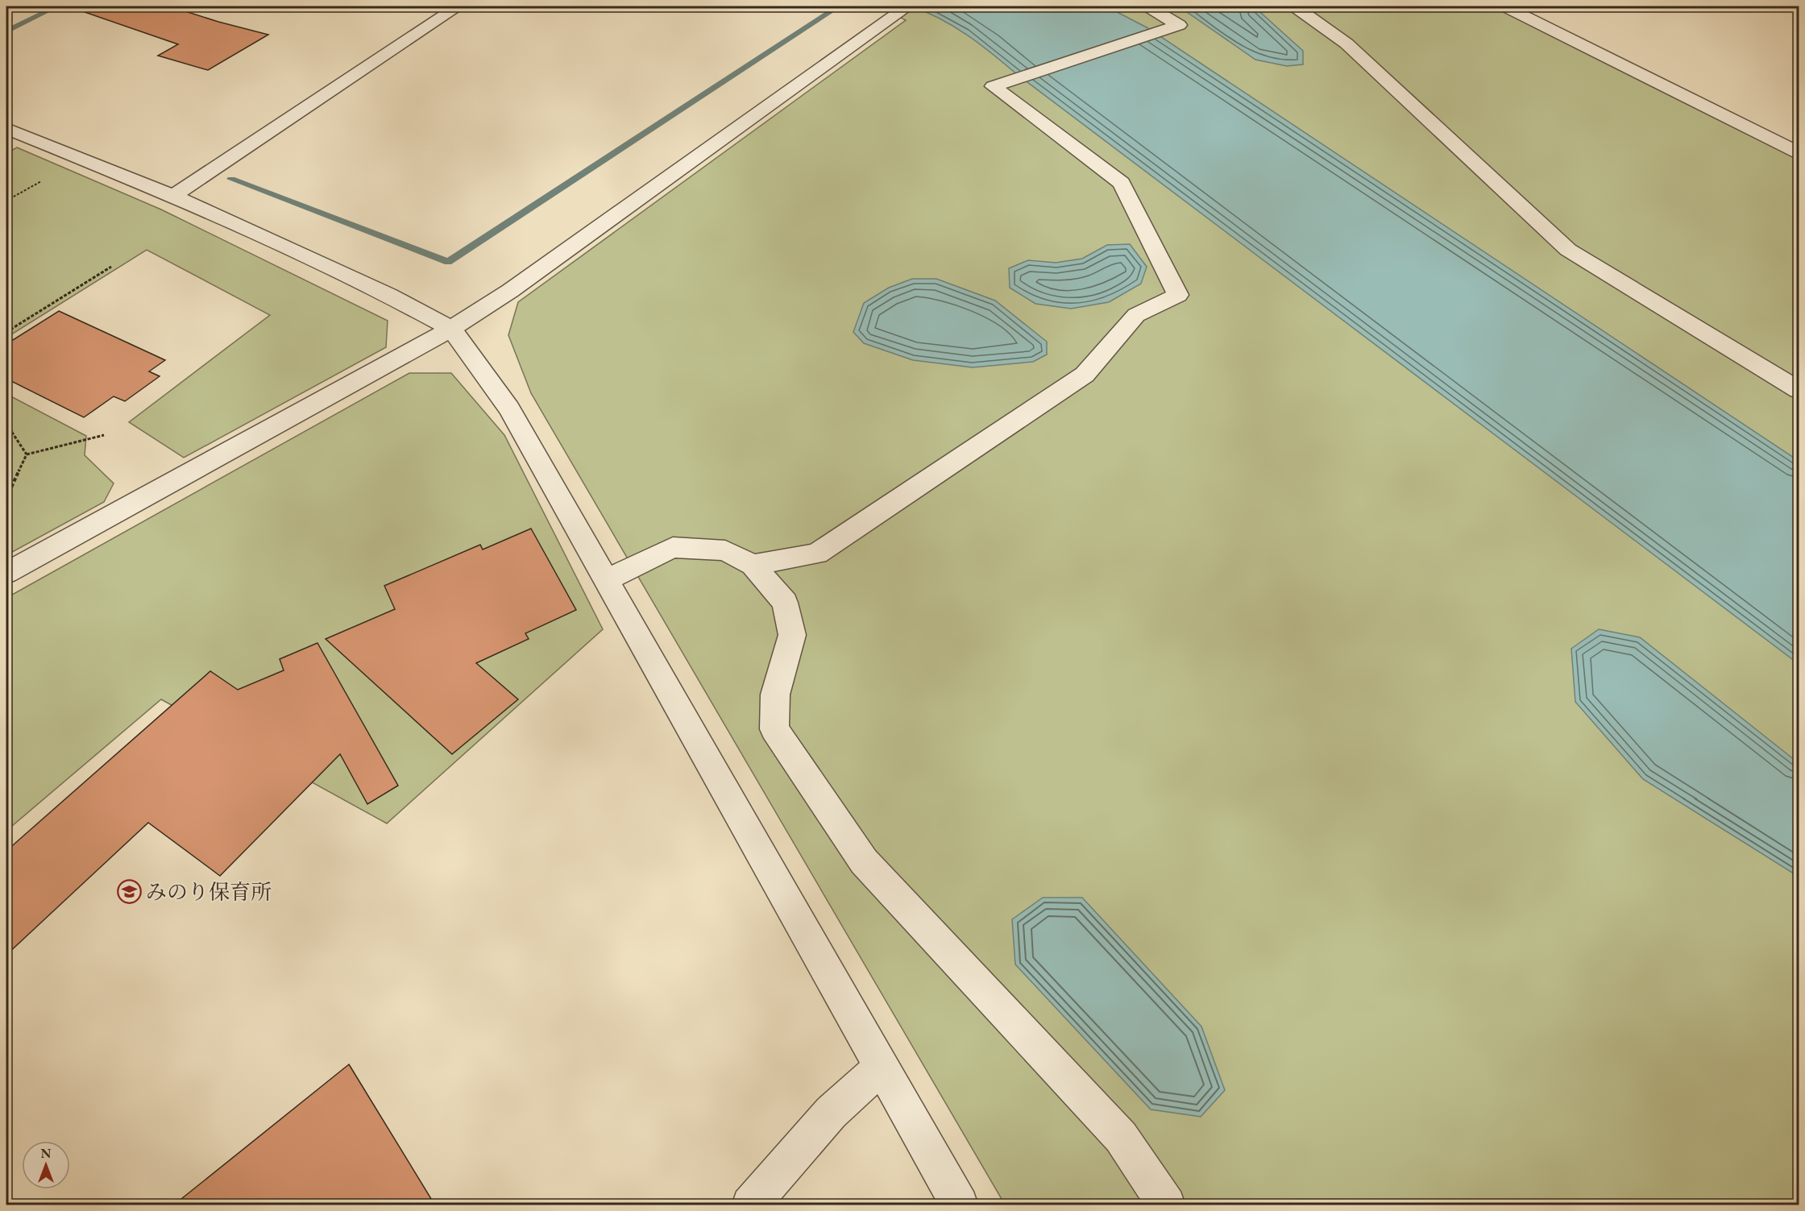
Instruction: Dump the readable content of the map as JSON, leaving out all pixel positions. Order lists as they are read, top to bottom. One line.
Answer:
{"places":{"school or university":["みのり保育所"]},"north":"top"}
